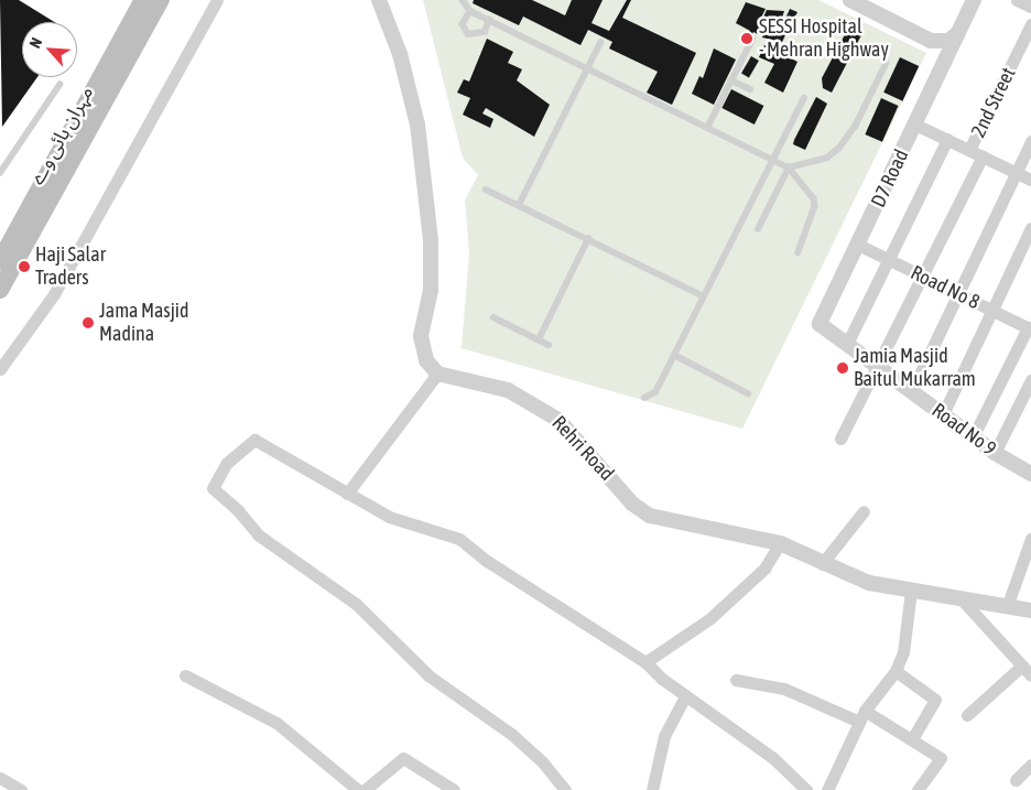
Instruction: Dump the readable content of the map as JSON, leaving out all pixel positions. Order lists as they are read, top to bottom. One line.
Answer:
{"streets":{"main road":["مہران ہائی وے"],"street":["2nd Street","D7 Road","Road No 8","Road No 9","Rehri Road"]},"crossings":[["D7 Road","Road No 8"],["D7 Road","Road No 9"]],"places":["SESSI Hospital - Mehran Highway","Haji Salar Traders","Jama Masjid Madina","Jamia Masjid Baitul Mukarram"],"north":"top left"}
